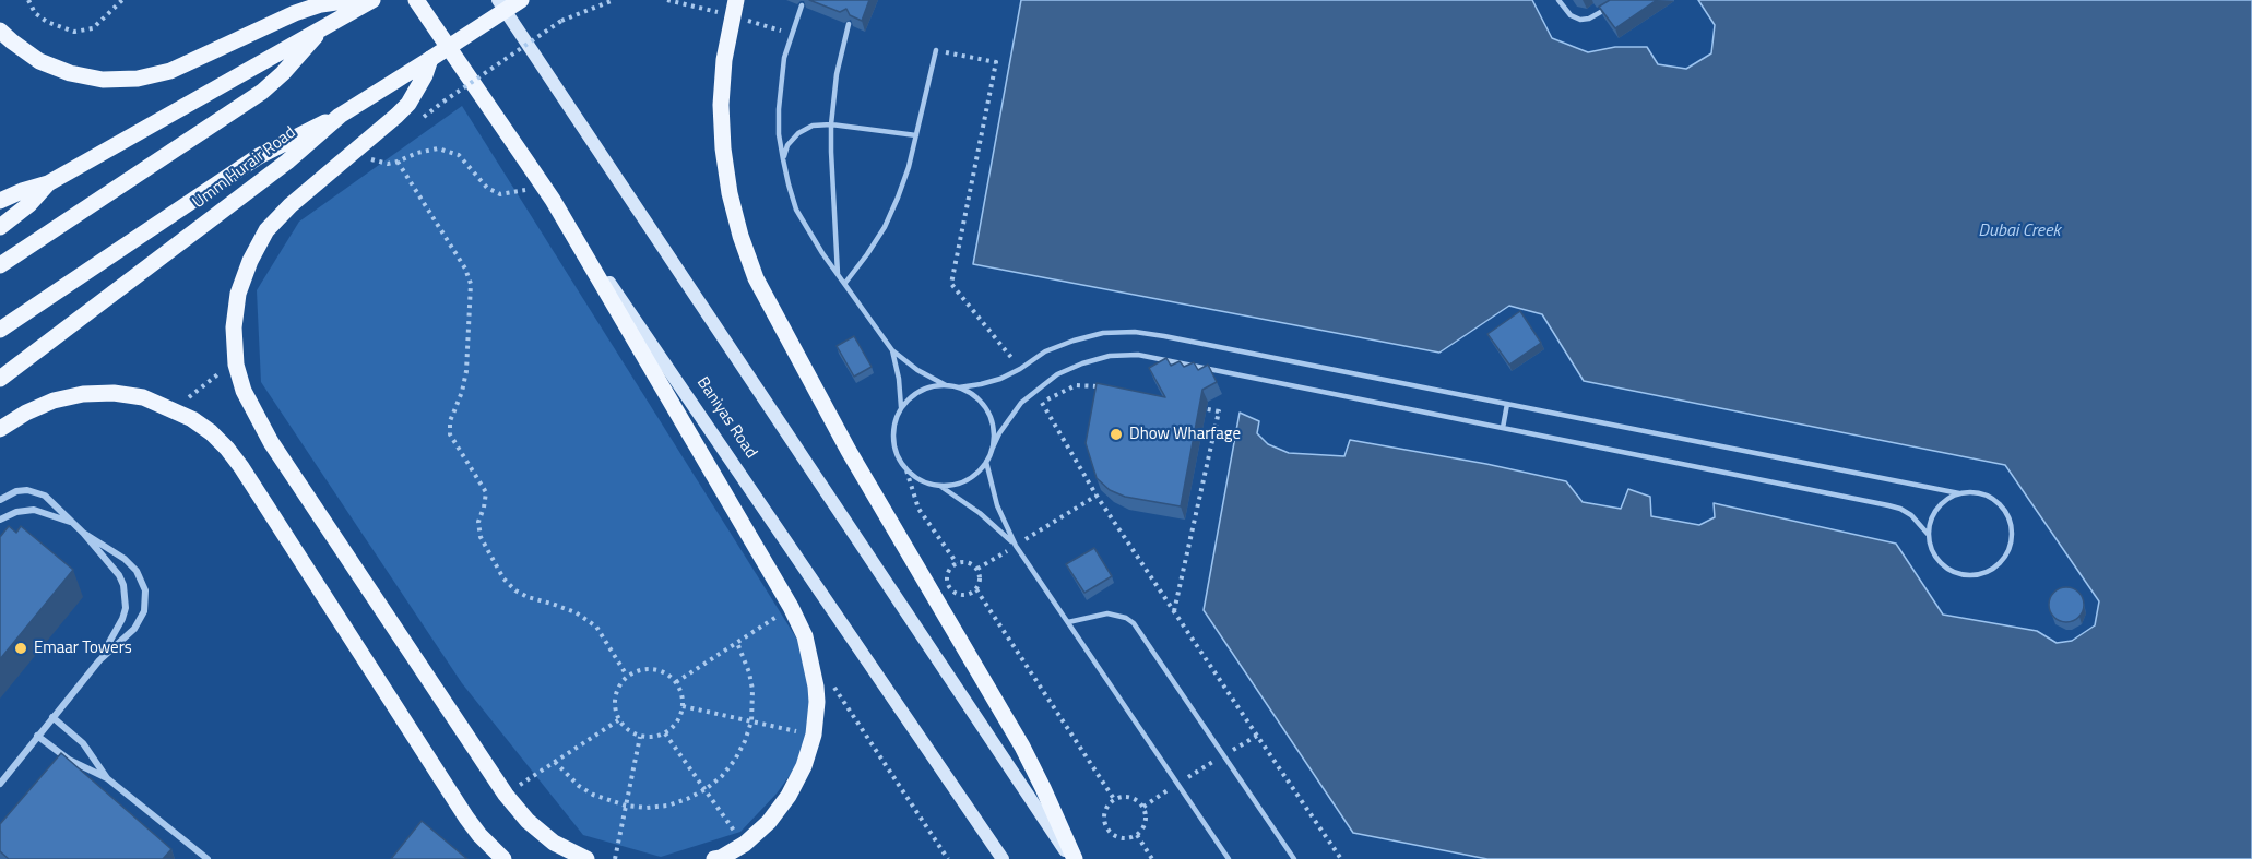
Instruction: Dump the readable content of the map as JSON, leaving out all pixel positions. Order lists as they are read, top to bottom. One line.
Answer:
{"streets":{"main road":["Umm Hurair Road","Baniyas Road"]},"water":["Dubai Creek"],"places":["Dhow Wharfage","Emaar Towers"]}
